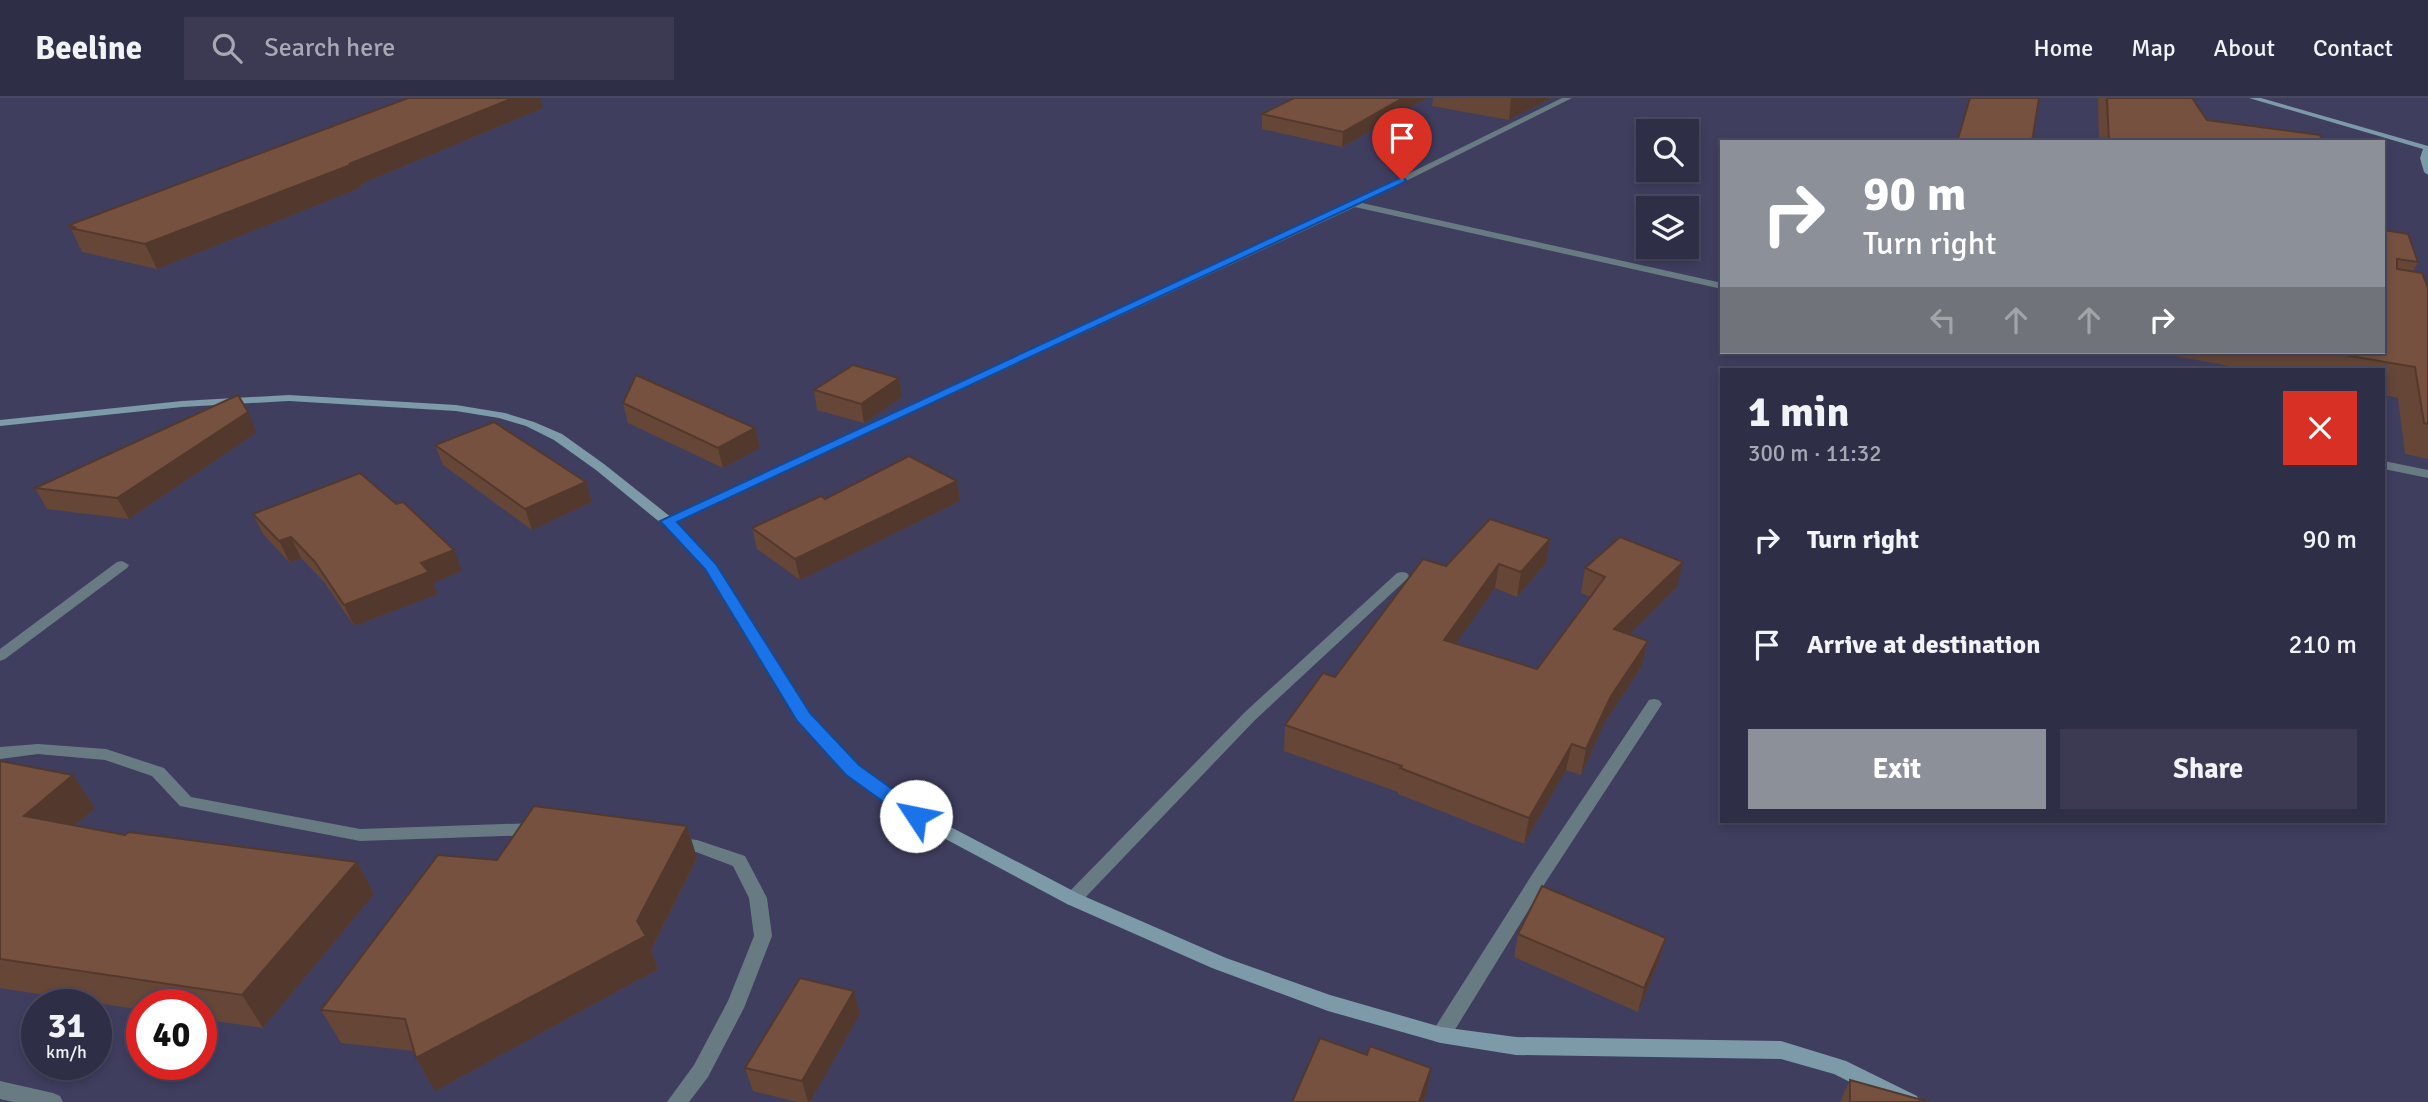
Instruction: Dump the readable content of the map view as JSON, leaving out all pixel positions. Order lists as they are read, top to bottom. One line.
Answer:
{"page":{"header":"Beeline","search":"Search here","nav":["Home","Map","About","Contact"],"turn":["90 m","Turn right"],"heading":["1 min","300 m · 11:32"],"list":[{"name":"Turn right","value":"90 m"},{"name":"Arrive at destination","value":"210 m"}],"buttons":["Exit","Share"],"speed":"31 km/h","limit":"40"}}
